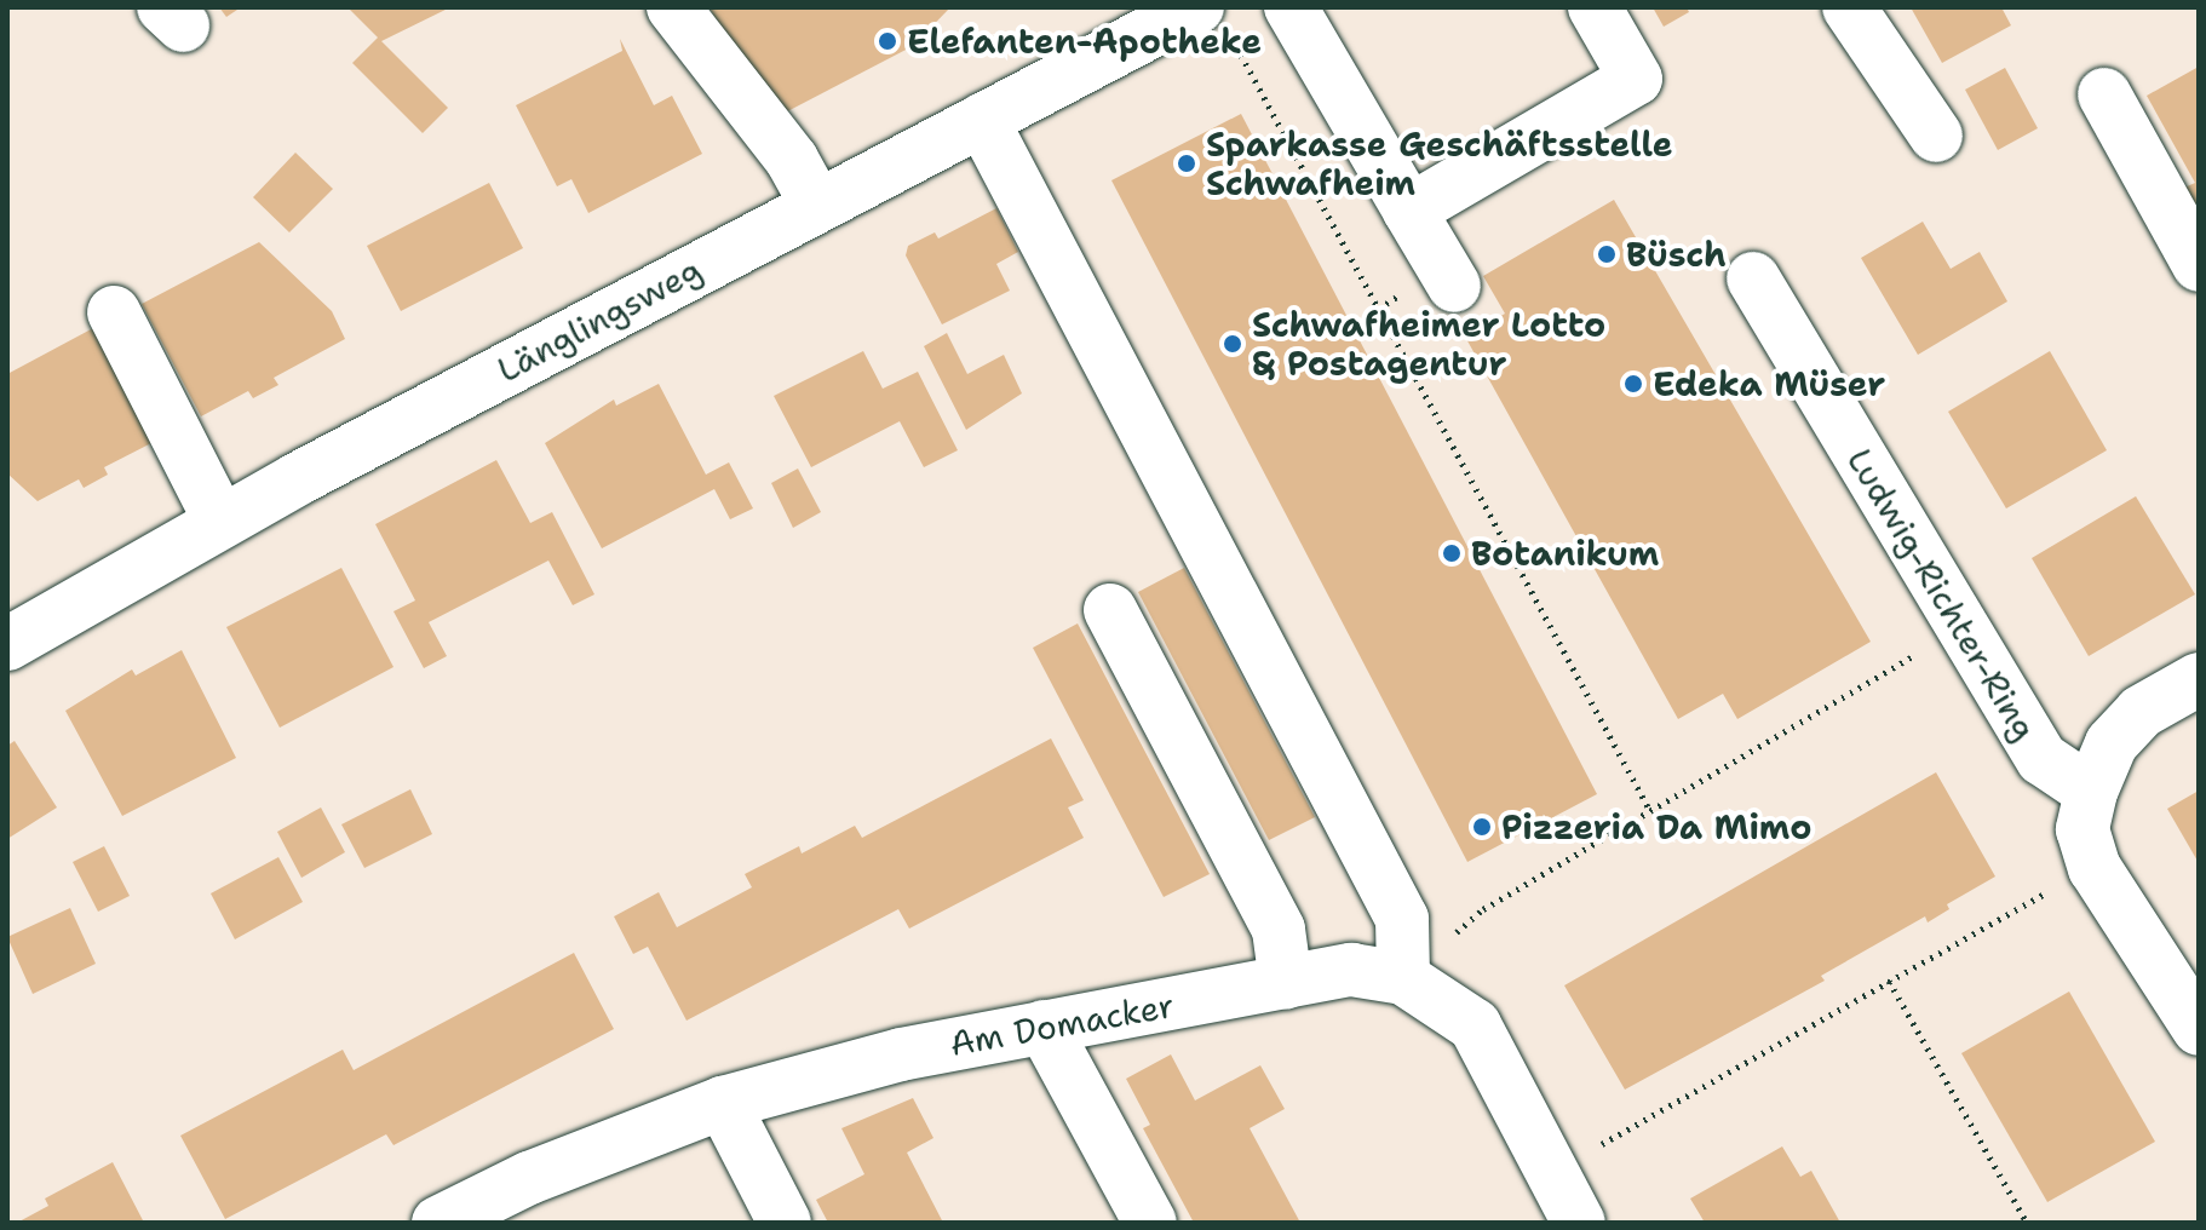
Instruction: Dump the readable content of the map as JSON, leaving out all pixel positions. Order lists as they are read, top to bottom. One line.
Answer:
{"streets":{"street":["Länglingsweg","Ludwig-Richter-Ring","Am Domacker"]},"places":["Elefanten-Apotheke","Sparkasse Geschäftsstelle Schwafheim","Büsch","Schwafheimer Lotto & Postagentur","Edeka Müser","Botanikum","Pizzeria Da Mimo"]}
